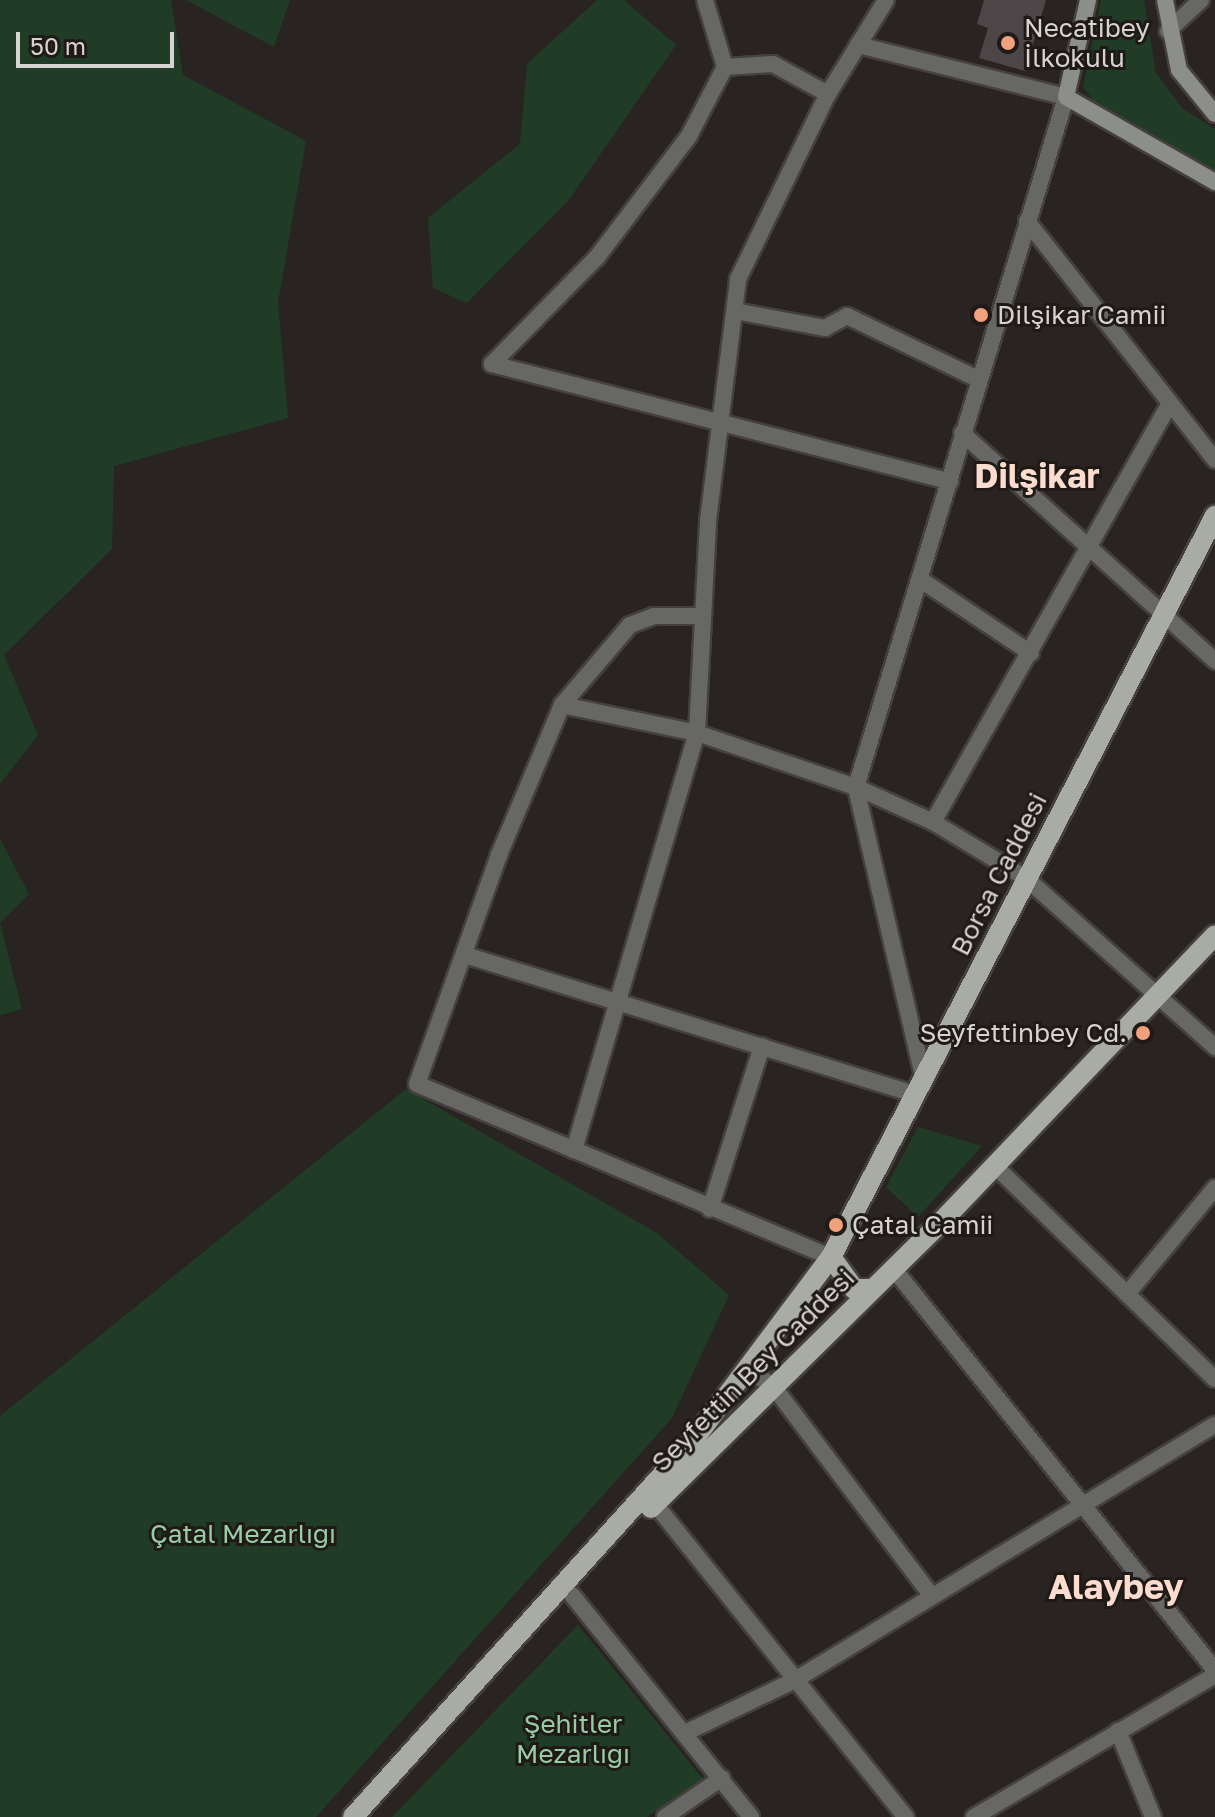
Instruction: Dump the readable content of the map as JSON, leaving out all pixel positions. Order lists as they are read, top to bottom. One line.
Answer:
{"streets":{"main road":["Borsa Caddesi","Seyfettin Bey Caddesi"]},"crossings":[["Borsa Caddesi","Seyfettin Bey Caddesi"]],"districts":["Dilşikar","Alaybey"],"parks":["Çatal Mezarlığı","Şehitler Mezarlığı"],"places":["Necatibey İlkokulu","Dilşikar Camii","Seyfettinbey Cd.","Çatal Camii"],"scale_bar":"50 m"}
